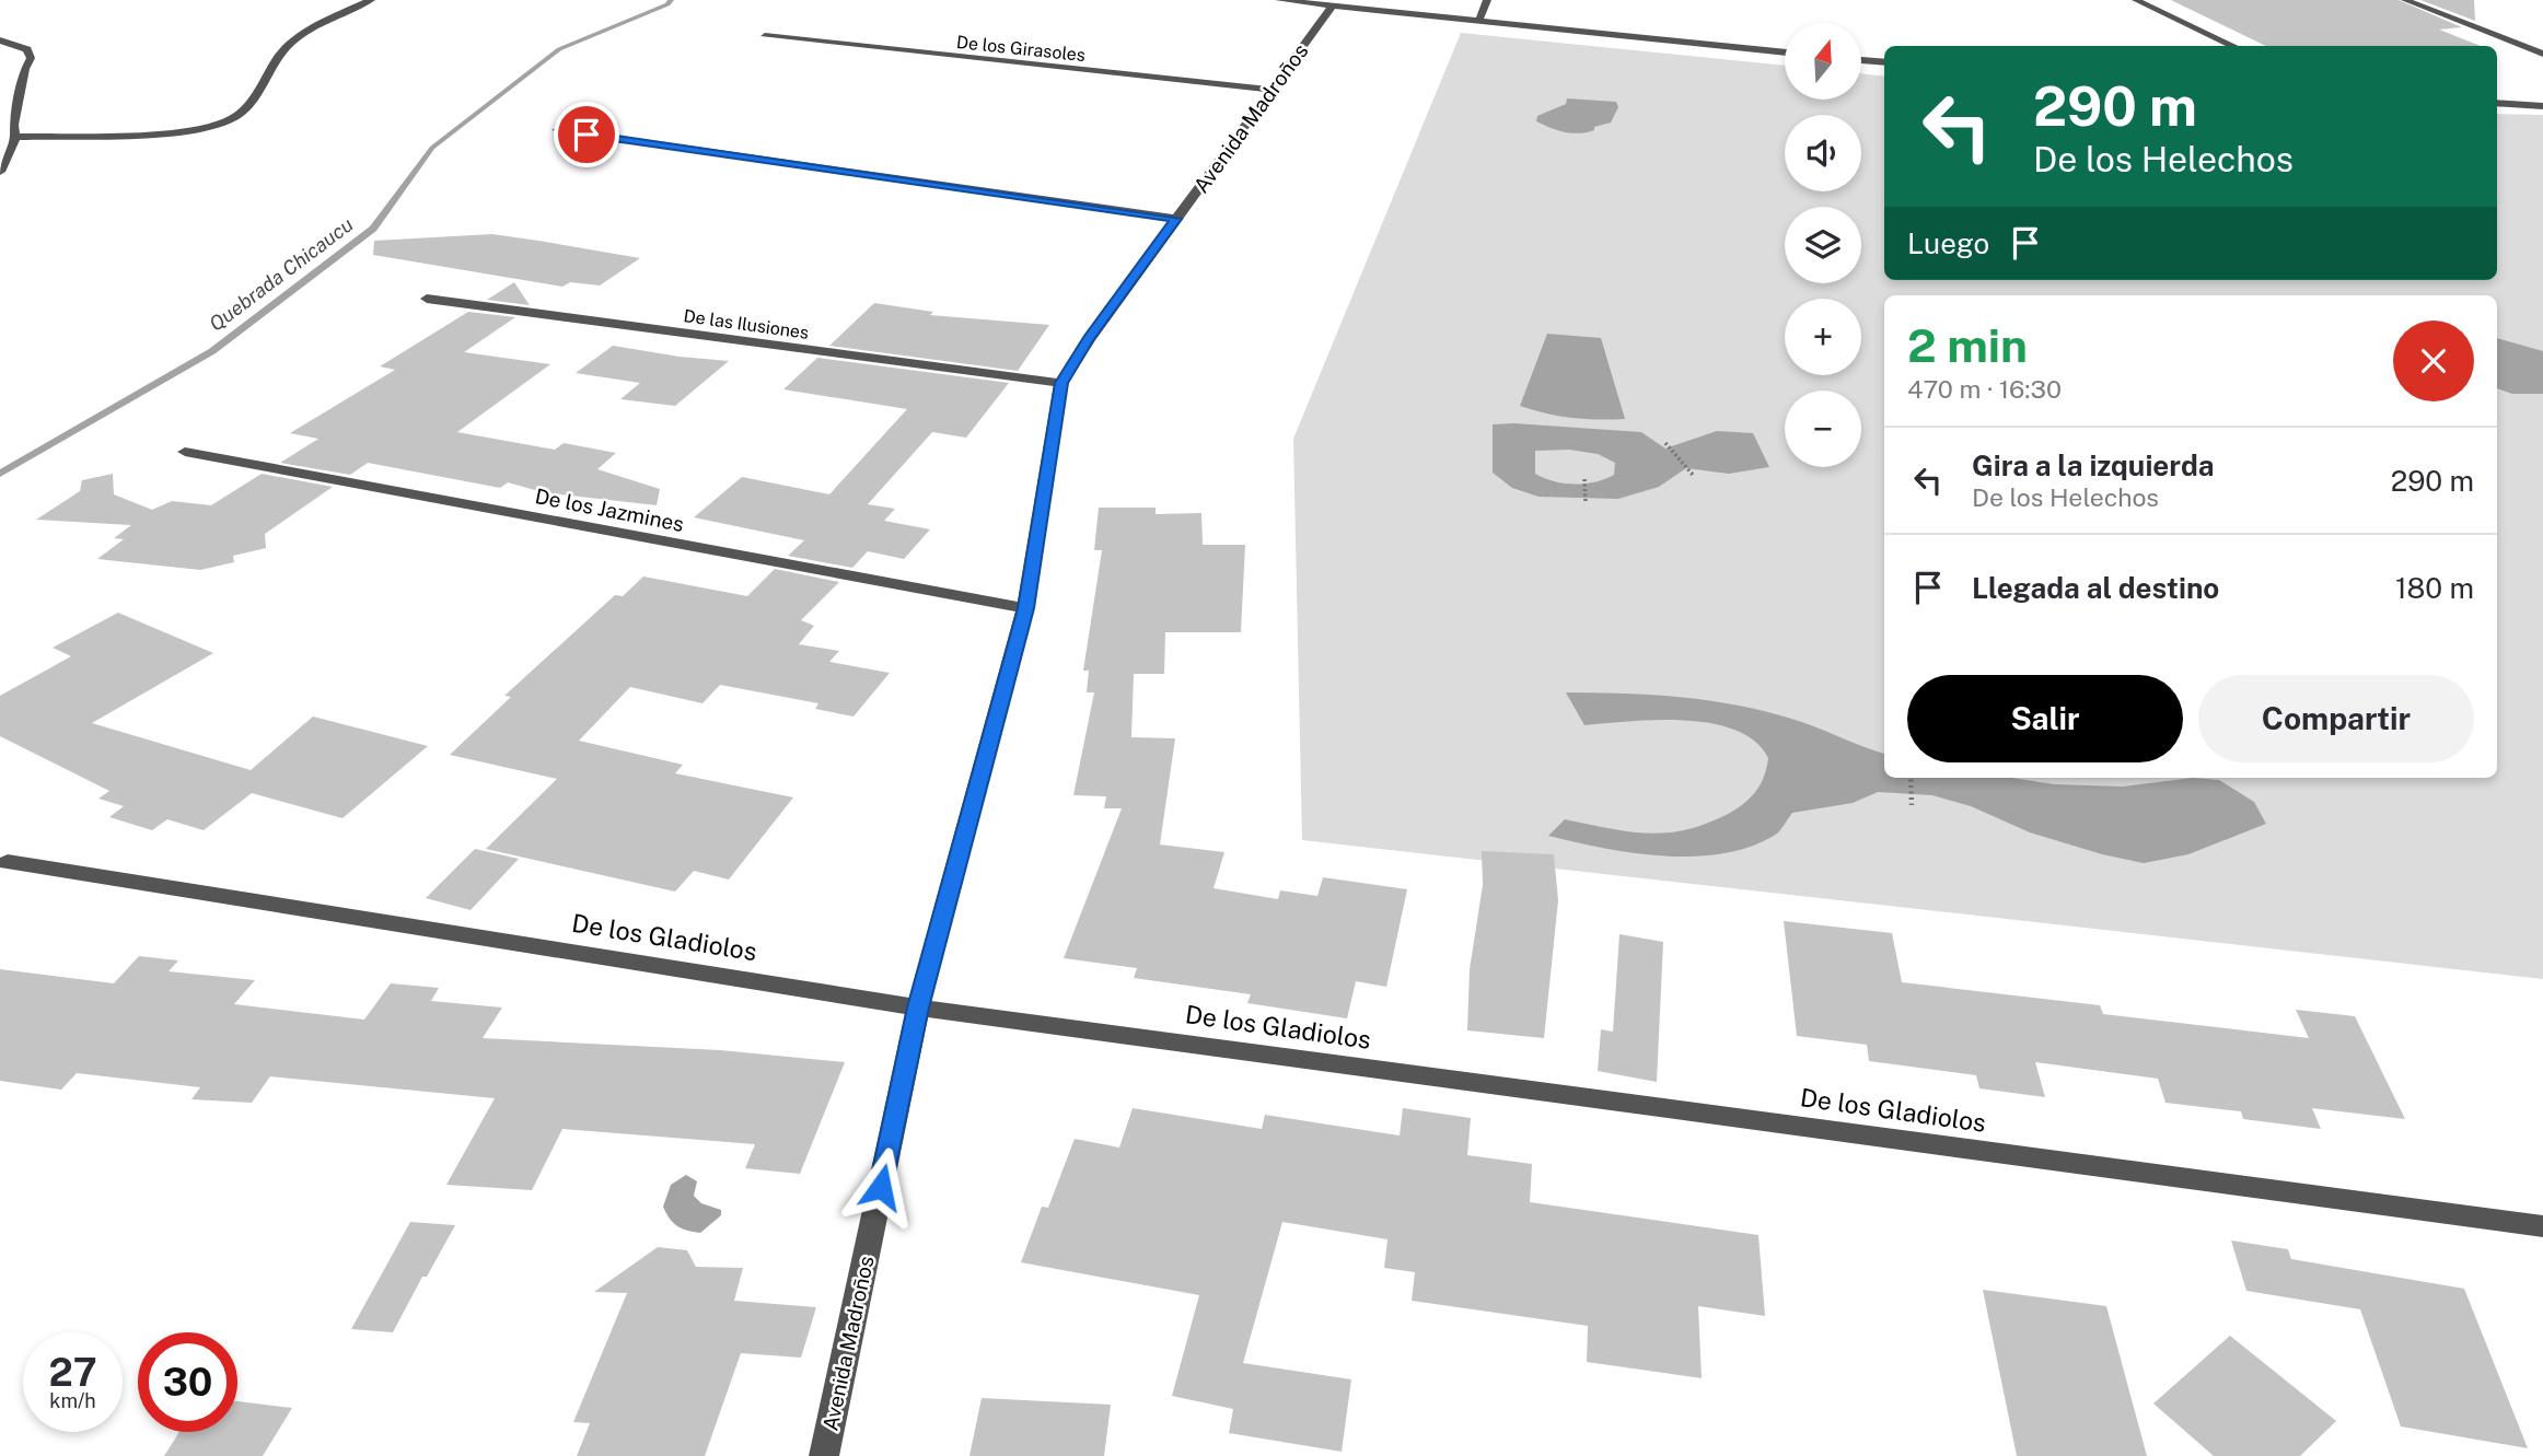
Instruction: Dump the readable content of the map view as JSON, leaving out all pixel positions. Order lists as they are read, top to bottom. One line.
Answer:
{"streets":{"street":["De los Girasoles","Avenida Madroños","De las Ilusiones","De los Jazmines","De los Gladiolos"]},"crossings":[["De los Girasoles","Avenida Madroños"],["Avenida Madroños","De las Ilusiones"],["Avenida Madroños","De los Jazmines"],["Avenida Madroños","De los Gladiolos"]],"water":["Quebrada Chicaucu"],"north":"top","page":{"map_buttons":["+","−"],"turn":["290 m","De los Helechos"],"then":"Luego","heading":["2 min","470 m · 16:30"],"list":[{"name":"Gira a la izquierda","note":"De los Helechos","value":"290 m"},{"name":"Llegada al destino","value":"180 m"}],"buttons":["Salir","Compartir"],"speed":"27 km/h","limit":"30"}}
